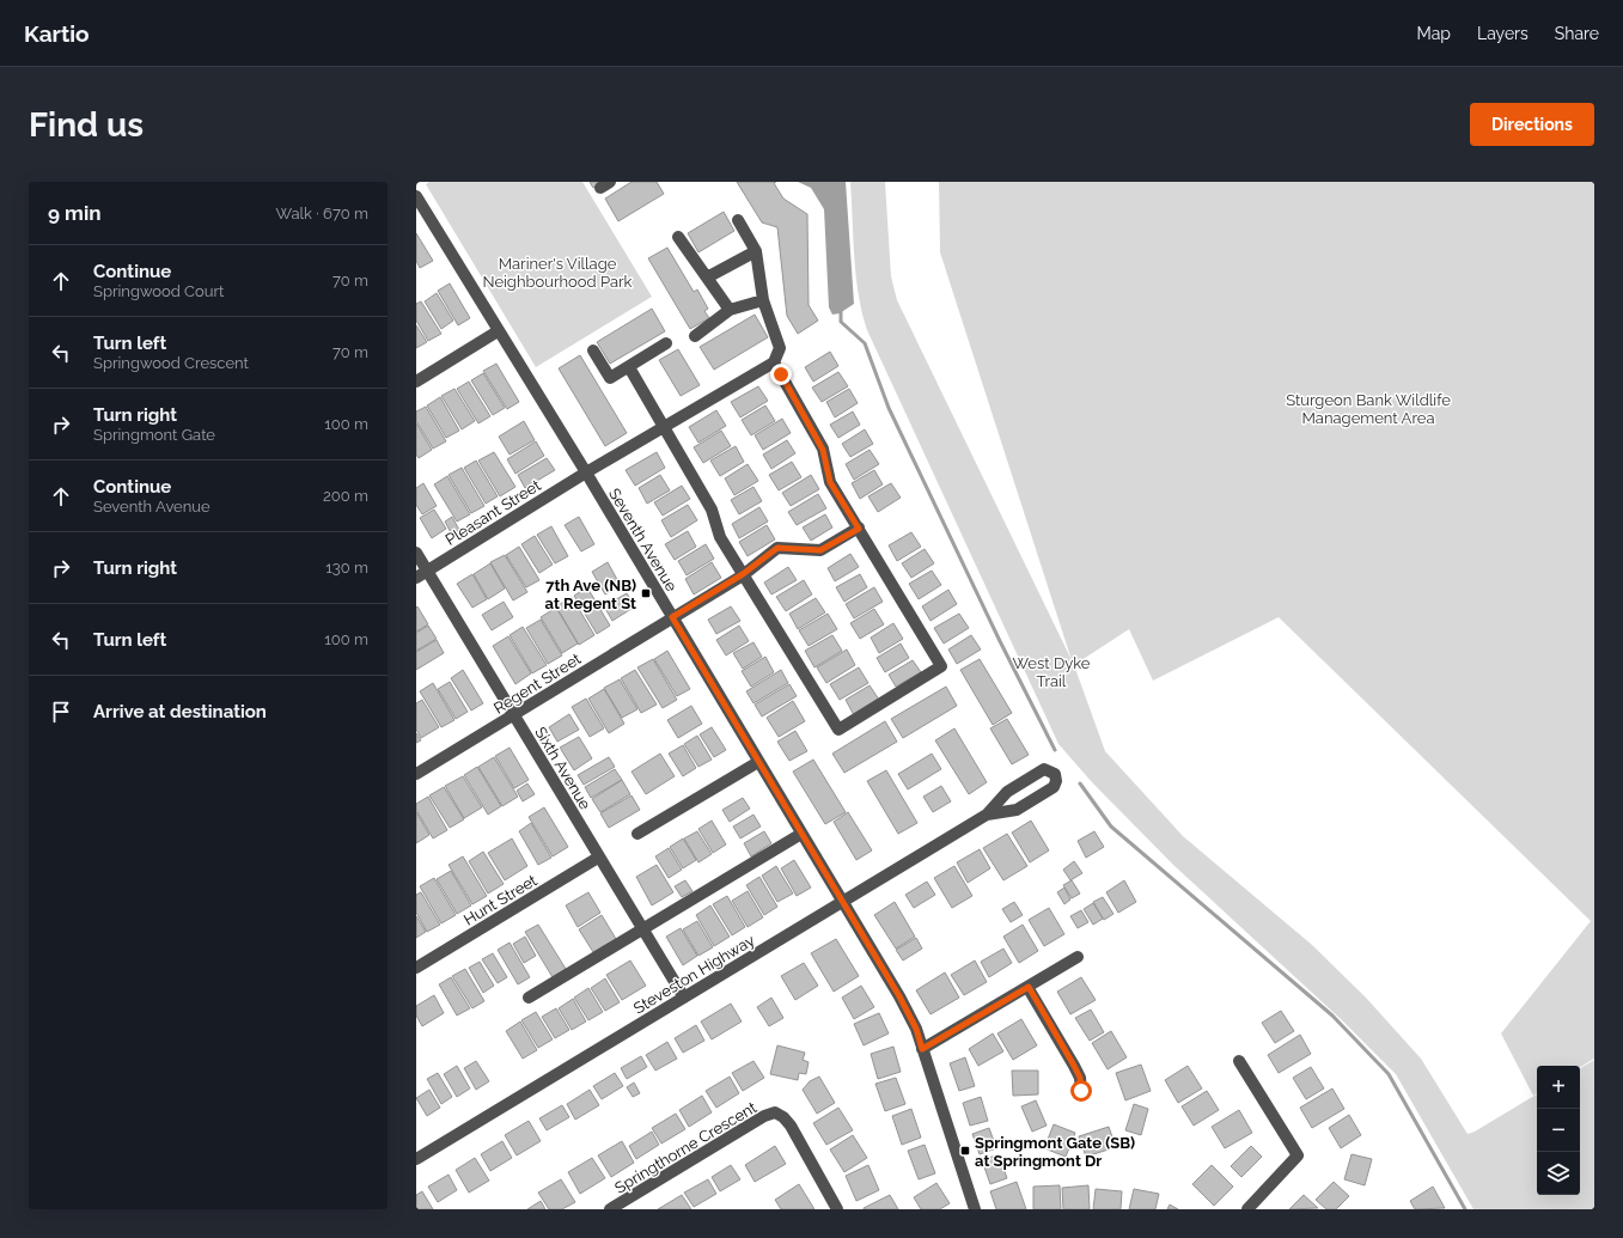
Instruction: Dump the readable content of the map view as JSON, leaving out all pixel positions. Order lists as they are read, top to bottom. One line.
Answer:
{"streets":{"street":["Pleasant Street","Seventh Avenue","Regent Street","Sixth Avenue","Hunt Street","Steveston Highway","Springthorne Crescent"]},"crossings":[["Pleasant Street","Seventh Avenue"],["Pleasant Street","Sixth Avenue"],["Seventh Avenue","Regent Street"],["Seventh Avenue","Steveston Highway"],["Regent Street","Sixth Avenue"],["Sixth Avenue","Hunt Street"],["Sixth Avenue","Steveston Highway"]],"parks":["Mariner's Village Neighbourhood Park","Sturgeon Bank Wildlife Management Area","West Dyke Trail"],"places":{"transit":["7th Ave (NB) at Regent St","Springmont Gate (SB) at Springmont Dr"]},"page":{"header":"Kartio","nav":["Map","Layers","Share"],"buttons":"Directions","title":"Find us","heading":["9 min","Walk · 670 m"],"list":[["Continue","Springwood Court","70 m"],["Turn left","Springwood Crescent","70 m"],["Turn right","Springmont Gate","100 m"],["Continue","Seventh Avenue","200 m"],["Turn right","130 m"],["Turn left","100 m"],"Arrive at destination"],"map_buttons":["+","−"]}}
